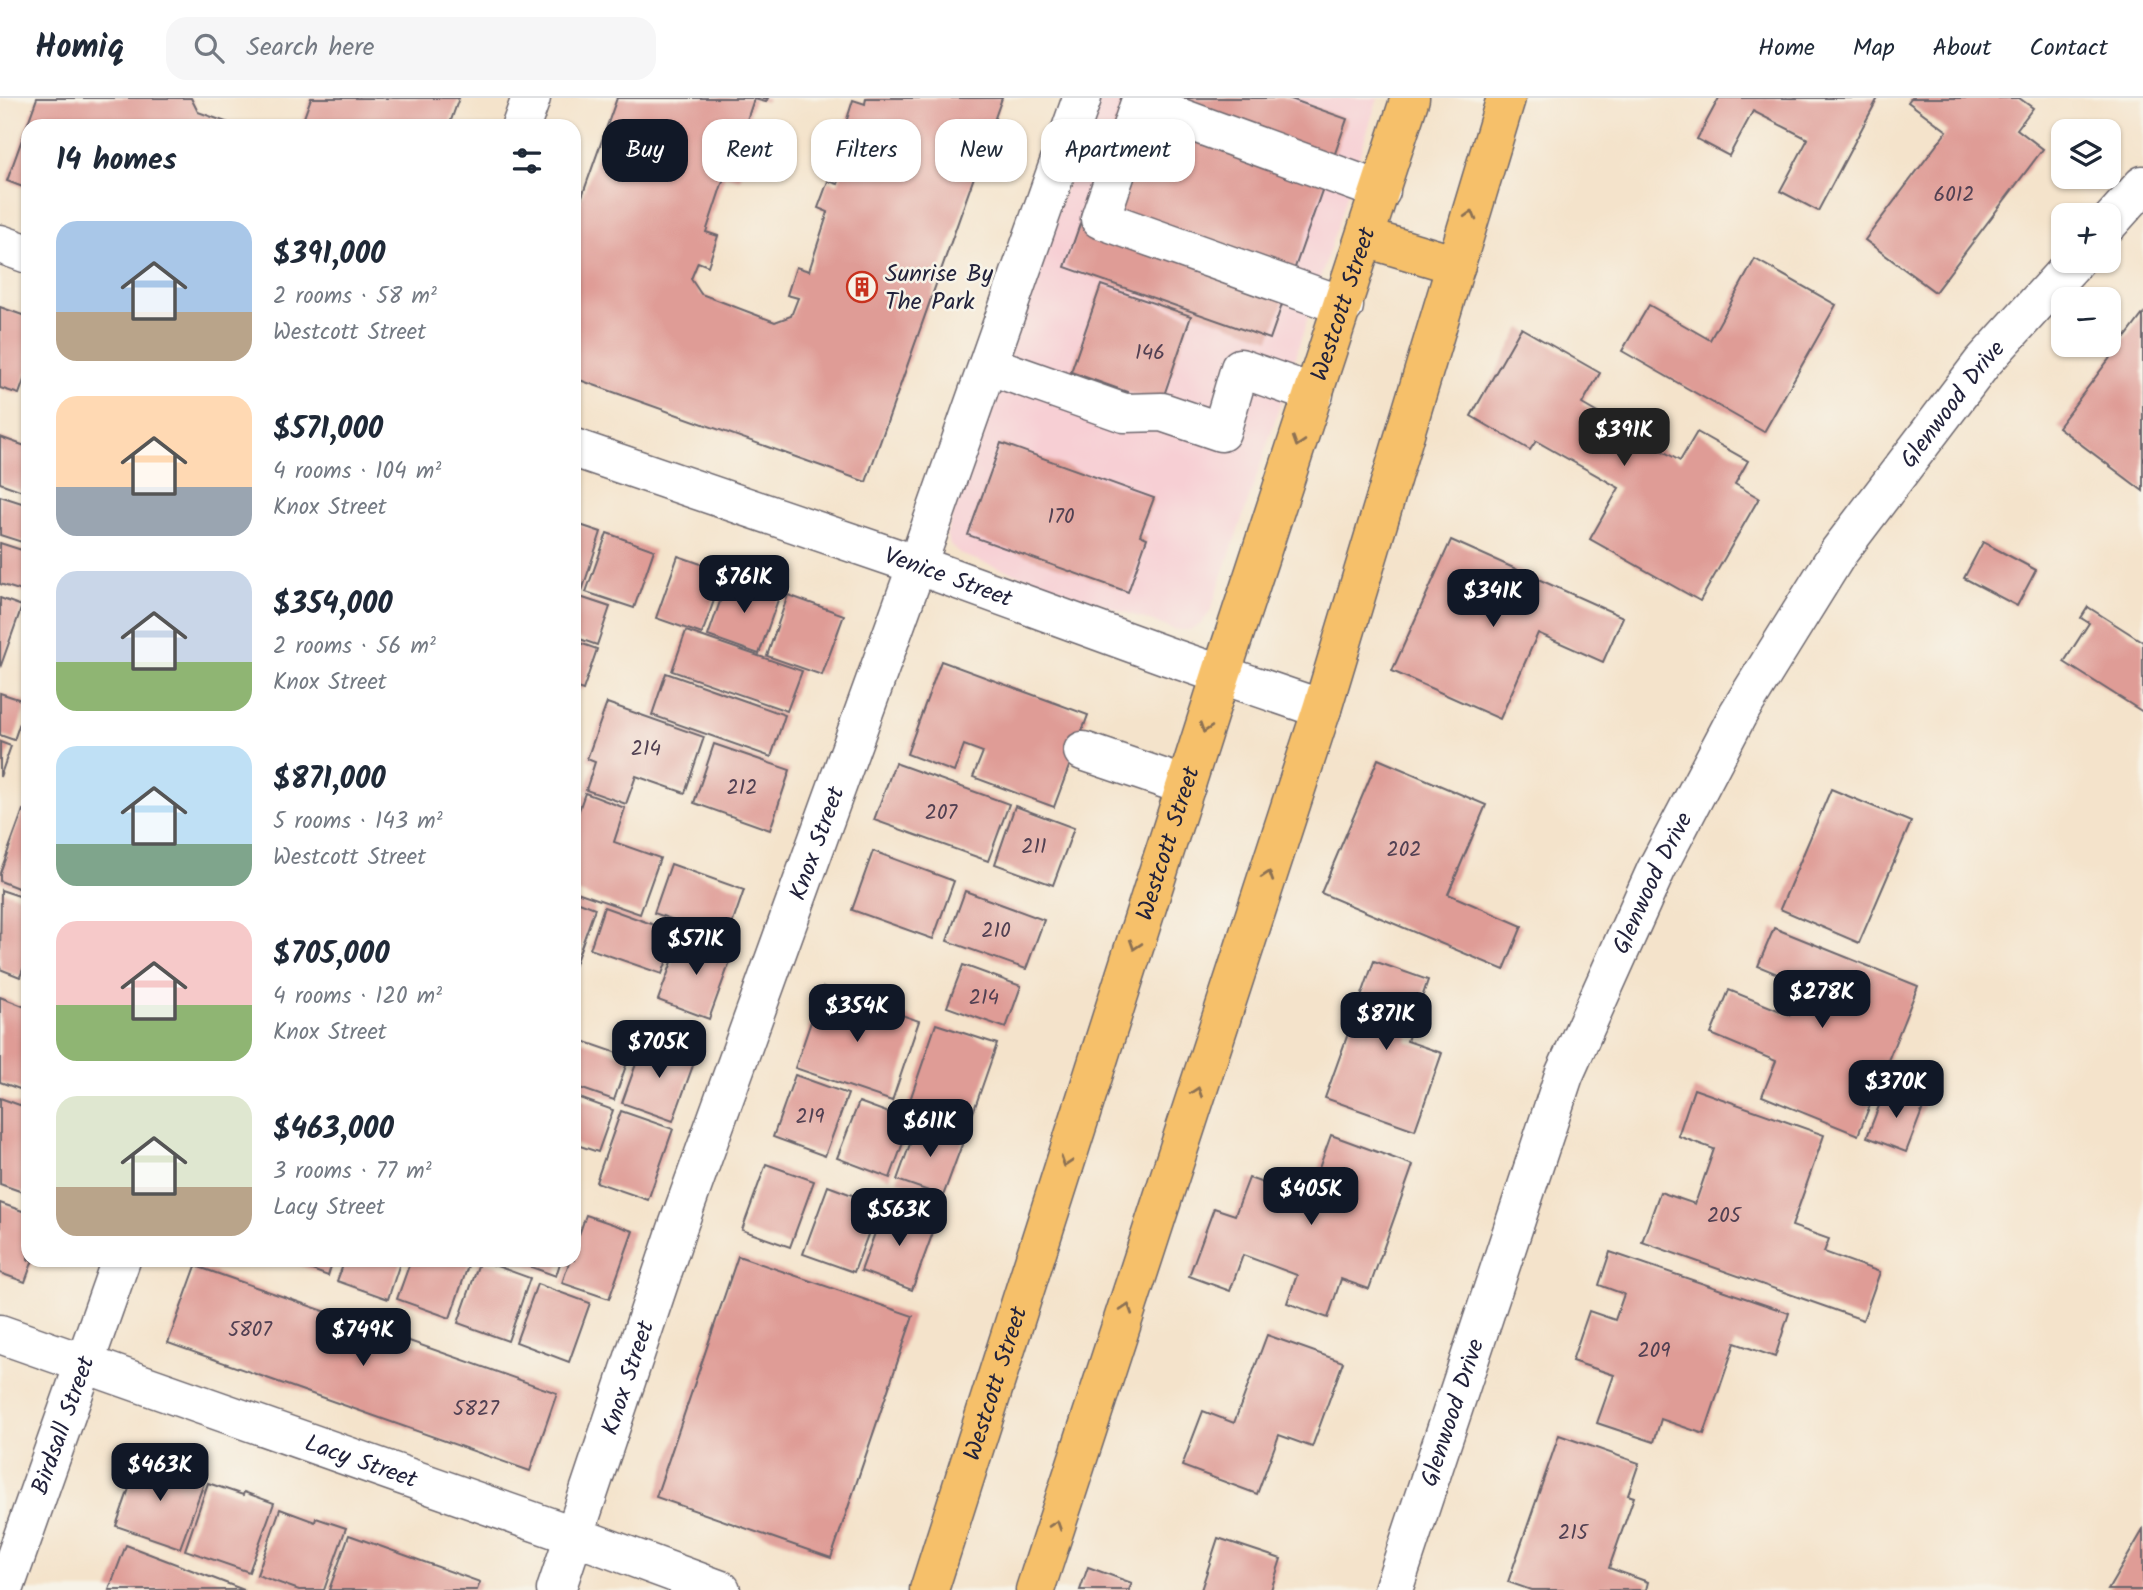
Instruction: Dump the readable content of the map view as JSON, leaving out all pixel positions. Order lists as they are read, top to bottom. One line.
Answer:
{"streets":{"main road":["Westcott Street"],"street":["Glenwood Drive","Venice Street","Knox Street","Birdsall Street","Lacy Street"]},"crossings":[["Westcott Street","Venice Street"],["Venice Street","Knox Street"],["Knox Street","Lacy Street"],["Birdsall Street","Lacy Street"]],"places":{"building":["Sunrise By The Park"]},"house_numbers":["6012","146","170","214","212","207","211","202","210","214","219","205","5807","209","5827","215"],"page":{"header":"Homiq","search":"Search here","nav":["Home","Map","About","Contact"],"map_buttons":["+","−"],"chip":["Buy","Rent","Filters","New","Apartment"],"heading":"14 homes","list":[{"name":"$391,000","note":"2 rooms · 58 m² · Westcott Street"},{"name":"$571,000","note":"4 rooms · 104 m² · Knox Street"},{"name":"$354,000","note":"2 rooms · 56 m² · Knox Street"},{"name":"$871,000","note":"5 rooms · 143 m² · Westcott Street"},{"name":"$705,000","note":"4 rooms · 120 m² · Knox Street"},{"name":"$463,000","note":"3 rooms · 77 m² · Lacy Street"}],"price":["$391K","$761K","$341K","$571K","$278K","$354K","$871K","$705K","$370K","$611K","$405K","$563K","$749K","$463K"]}}
